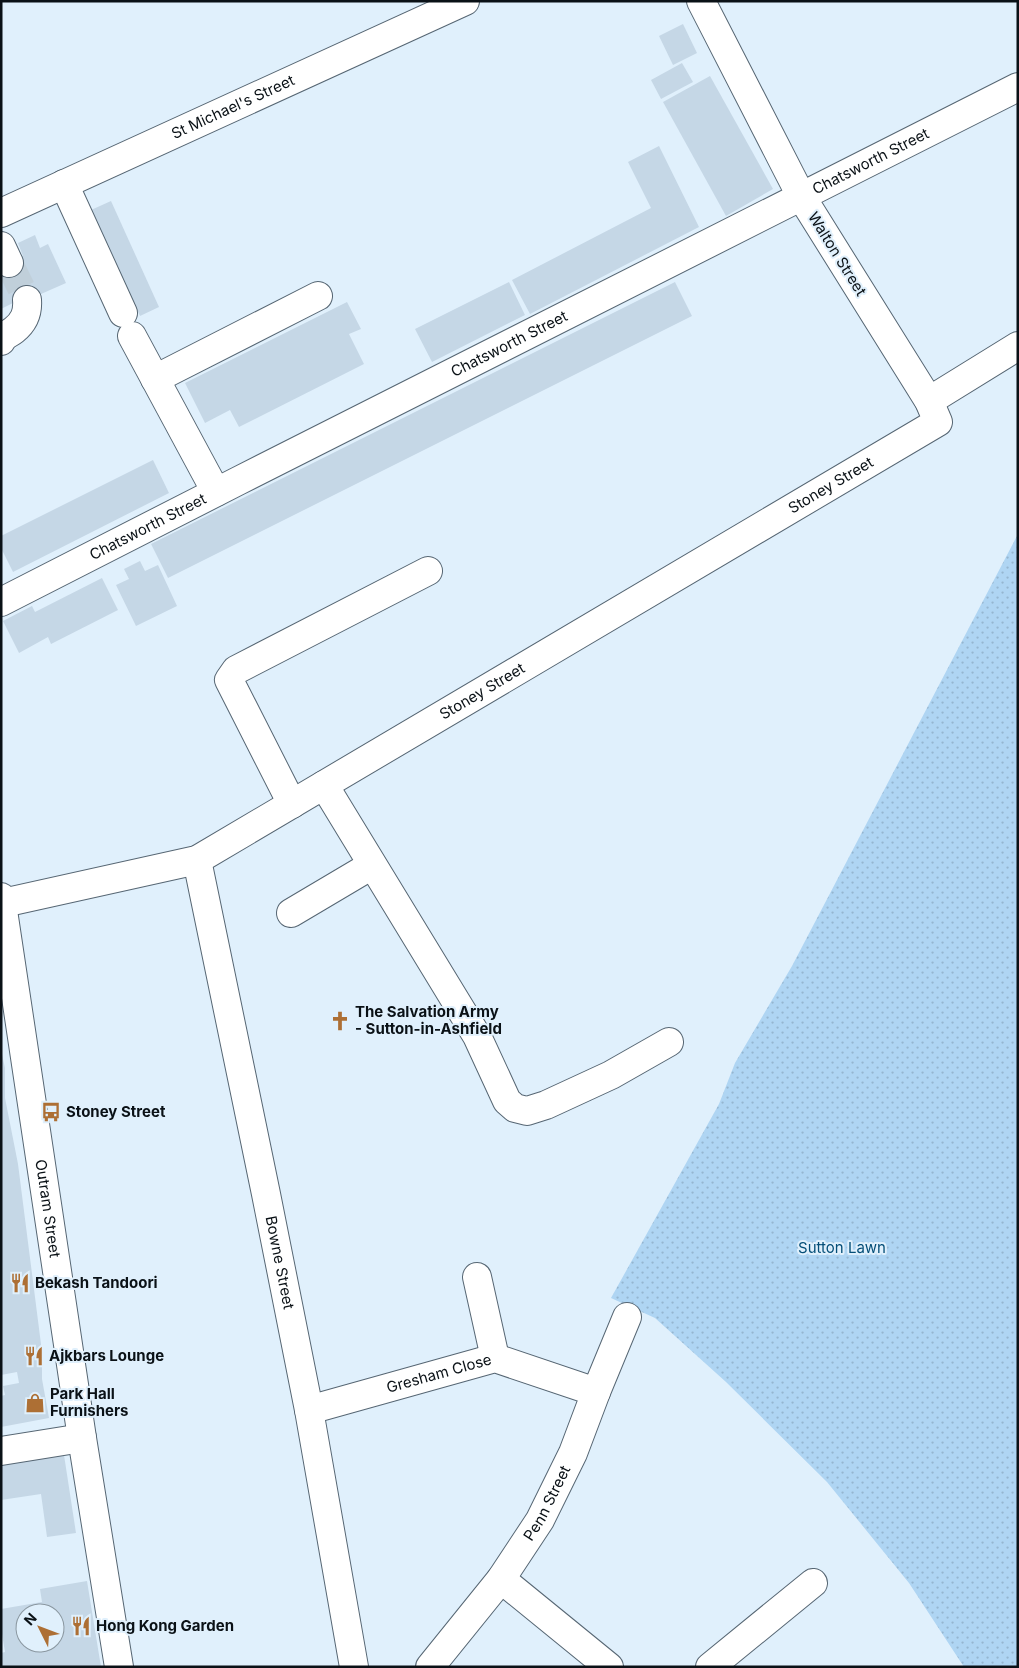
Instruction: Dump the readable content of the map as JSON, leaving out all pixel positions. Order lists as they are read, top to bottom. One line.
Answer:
{"streets":{"street":["St Michael's Street","Chatsworth Street","Walton Street","Stoney Street","Outram Street","Bowne Street","Gresham Close","Penn Street"]},"crossings":[["Chatsworth Street","Walton Street"],["Walton Street","Stoney Street"],["Stoney Street","Outram Street"],["Stoney Street","Bowne Street"],["Bowne Street","Gresham Close"],["Gresham Close","Penn Street"]],"parks":["Sutton Lawn"],"places":{"church":["The Salvation Army - Sutton-in-Ashfield"],"bus stop":["Stoney Street"],"restaurant":["Bekash Tandoori","Ajkbars Lounge","Hong Kong Garden"],"shop":["Park Hall Furnishers"]},"north":"top left"}
